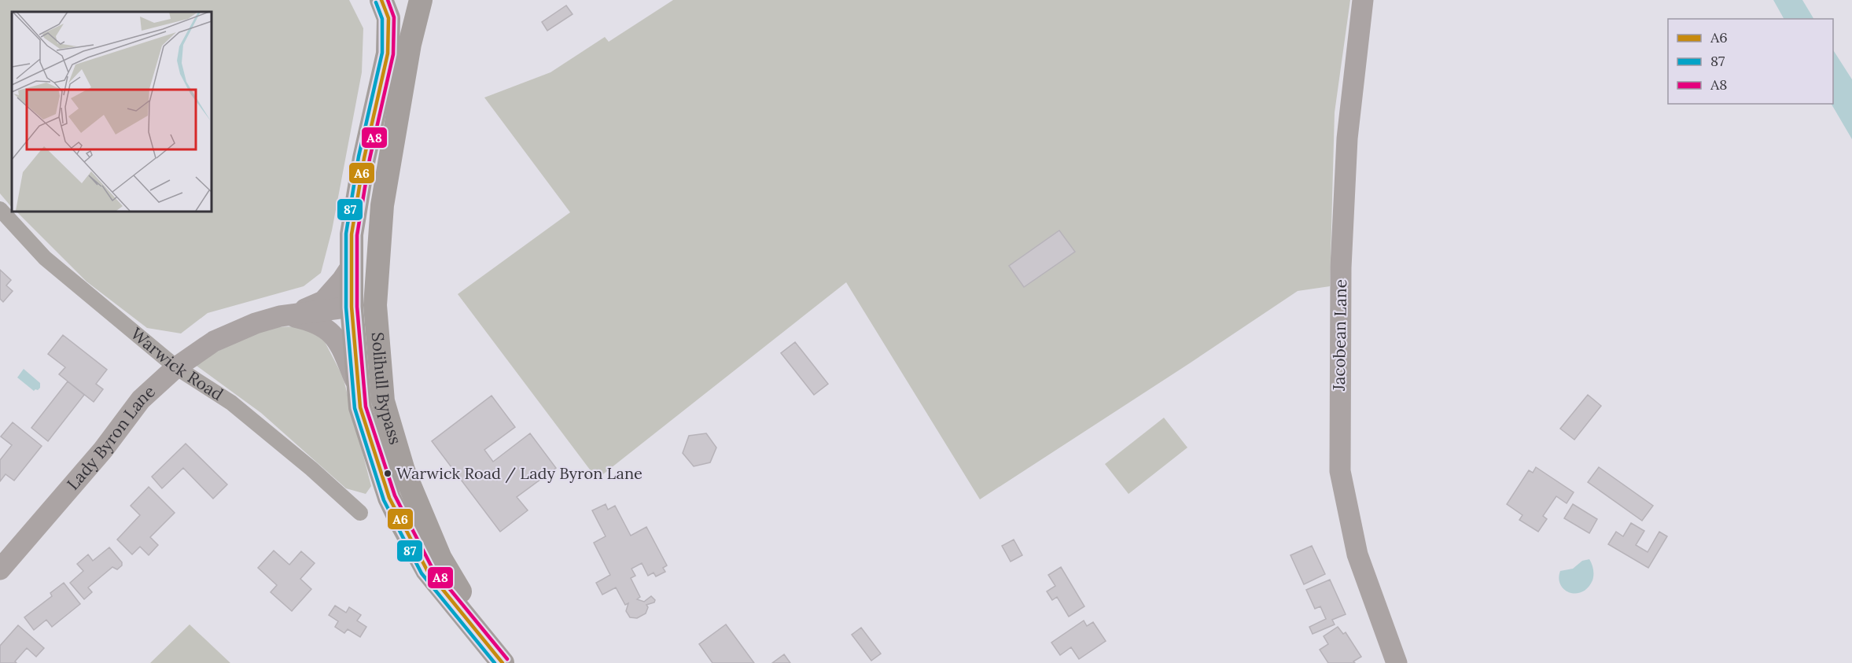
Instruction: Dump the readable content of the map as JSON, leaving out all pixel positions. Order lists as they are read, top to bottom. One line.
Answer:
{"streets":{"main road":["Solihull Bypass"],"street":["Jacobean Lane","Warwick Road","Lady Byron Lane"]},"crossings":[["Warwick Road","Lady Byron Lane"],["Solihull Bypass","Lady Byron Lane"]],"places":["Warwick Road / Lady Byron Lane"],"lines":["transit line A6","transit line A8","transit line 87"],"legend":["A6","87","A8"]}
